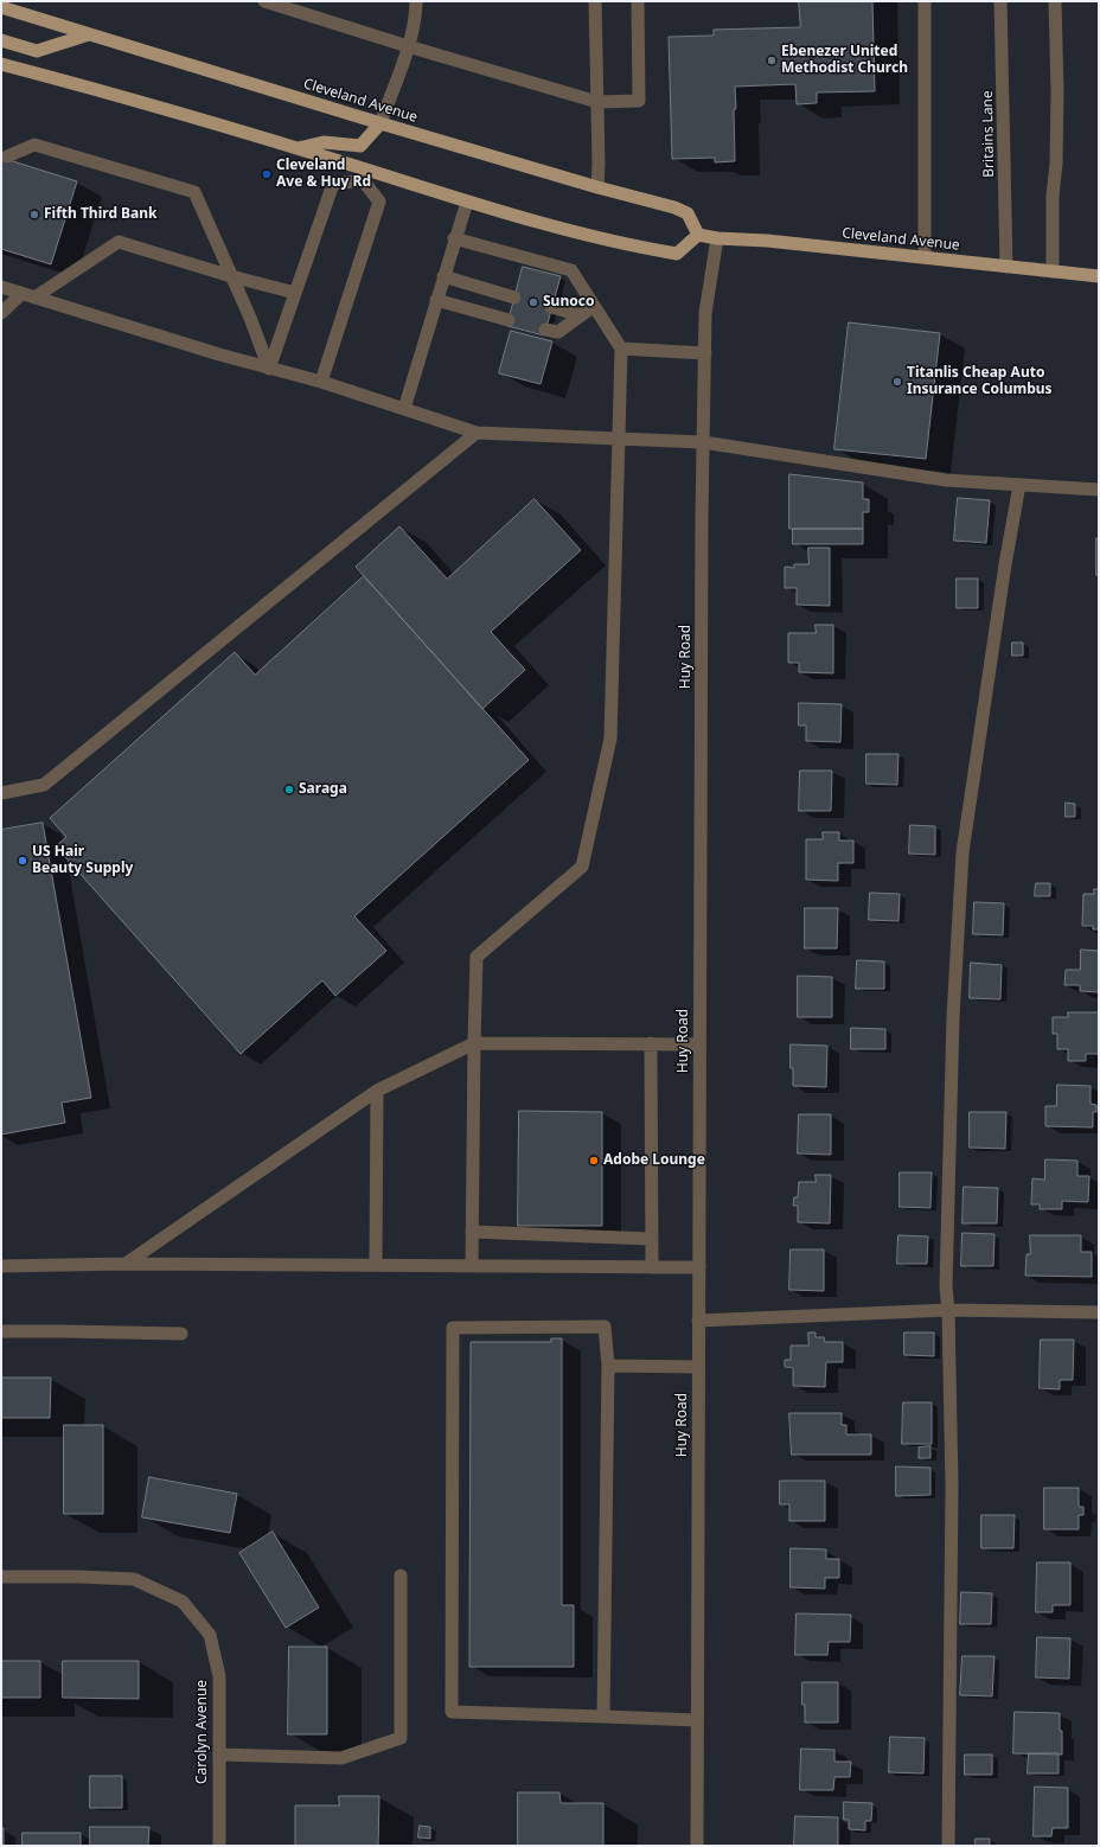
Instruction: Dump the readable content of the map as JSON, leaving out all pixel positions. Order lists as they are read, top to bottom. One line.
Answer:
{"streets":{"main road":["Cleveland Avenue"],"street":["Britains Lane","Huy Road","Carolyn Avenue"]},"crossings":[["Cleveland Avenue","Britains Lane"],["Cleveland Avenue","Huy Road"]],"places":["Ebenezer United Methodist Church","Cleveland Ave & Huy Rd","Fifth Third Bank","Sunoco","Titanlis Cheap Auto Insurance Columbus","Saraga","US Hair Beauty Supply","Adobe Lounge"]}
